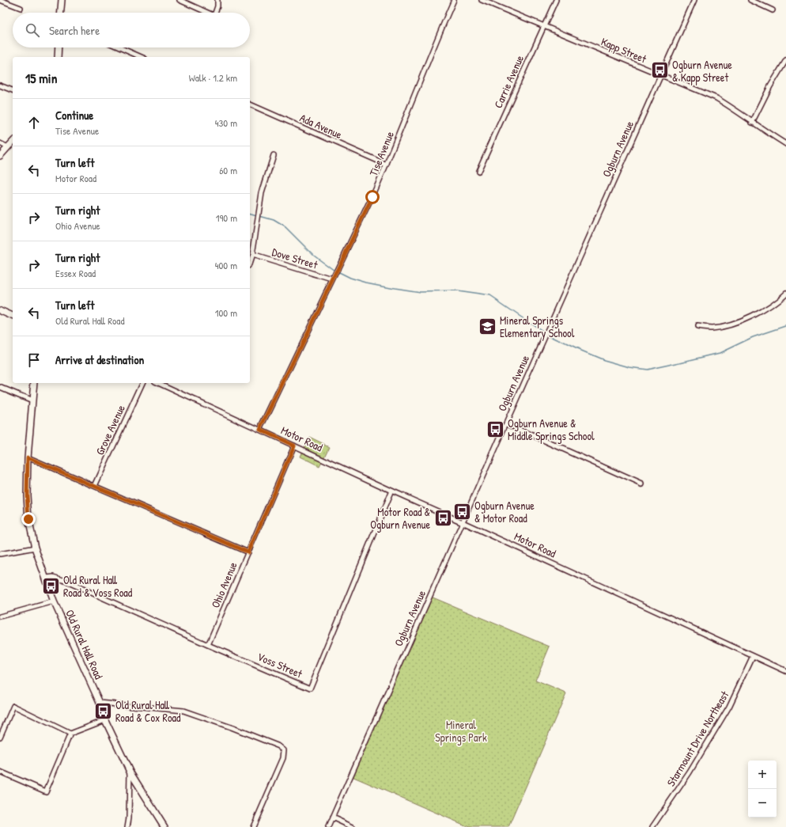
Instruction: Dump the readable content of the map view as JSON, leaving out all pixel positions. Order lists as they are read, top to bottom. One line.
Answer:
{"streets":{"main road":["Old Rural Hall Road"],"street":["Kapp Street","Carrie Avenue","Ada Avenue","Ogburn Avenue","Tise Avenue","Dove Street","Grove Avenue","Motor Road","Ohio Avenue","Voss Street","Starmount Drive Northeast"]},"crossings":[["Kapp Street","Carrie Avenue"],["Kapp Street","Ogburn Avenue"],["Ada Avenue","Tise Avenue"],["Ogburn Avenue","Motor Road"],["Tise Avenue","Dove Street"],["Tise Avenue","Motor Road"],["Motor Road","Ohio Avenue"],["Motor Road","Voss Street"],["Motor Road","Starmount Drive Northeast"],["Ohio Avenue","Voss Street"],["Old Rural Hall Road","Voss Street"]],"parks":["Mineral Springs Park"],"places":{"bus stop":["Ogburn Avenue & Kapp Street","Ogburn Avenue & Middle Springs School","Ogburn Avenue & Motor Road","Motor Road & Ogburn Avenue","Old Rural Hall Road & Voss Road","Old Rural Hall Road & Cox Road"],"school or university":["Mineral Springs Elementary School"]},"page":{"search":"Search here","heading":["15 min","Walk · 1.2 km"],"list":[["Continue","Tise Avenue","430 m"],["Turn left","Motor Road","60 m"],["Turn right","Ohio Avenue","190 m"],["Turn right","Essex Road","400 m"],["Turn left","Old Rural Hall Road","100 m"],"Arrive at destination"],"map_buttons":["+","−"]}}
